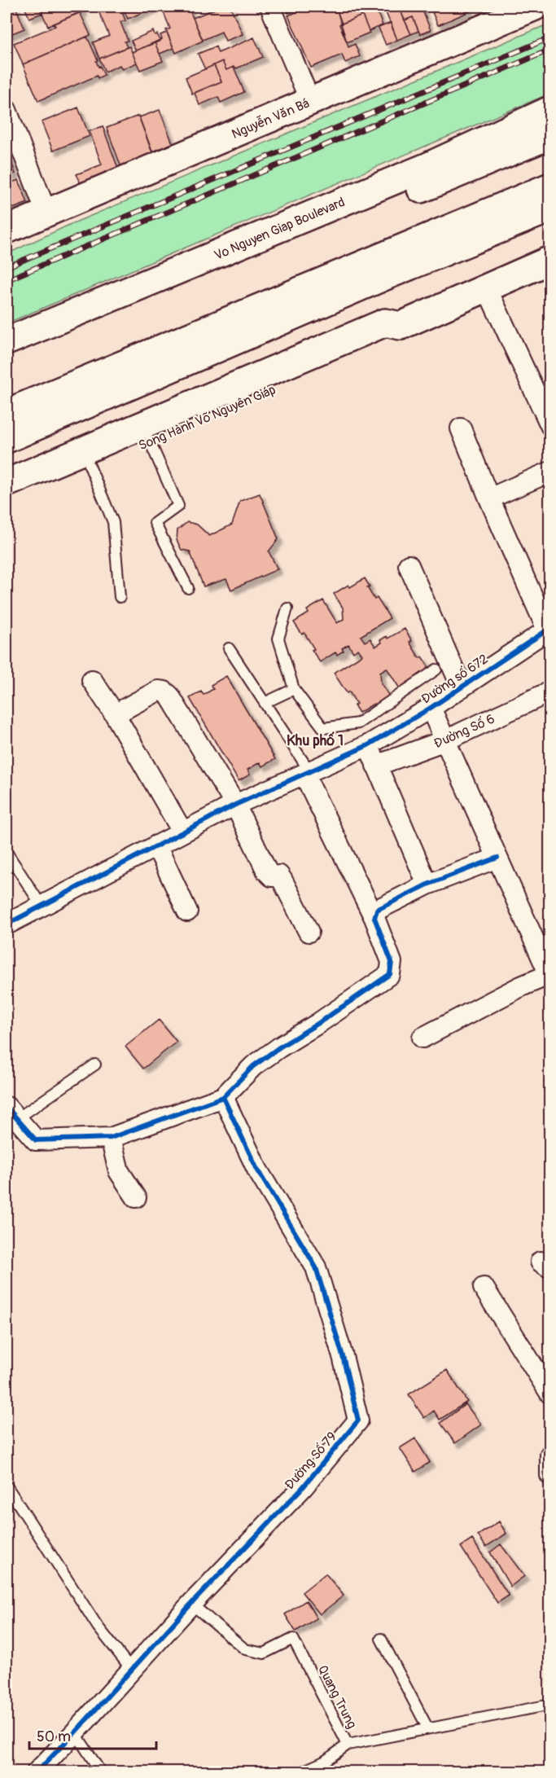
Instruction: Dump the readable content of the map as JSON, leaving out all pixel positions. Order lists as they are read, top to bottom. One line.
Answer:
{"streets":{"main road":["Nguyễn Văn Bá","Vo Nguyen Giap Boulevard","Song Hành Võ Nguyên Giáp"],"street":["Đường số 672","Đường Số 6","Đường Số 79"],"lane":["Quang Trung"]},"crossings":[["Đường Số 79","Quang Trung"]],"districts":["Khu phố 1"],"scale_bar":"50 m"}
